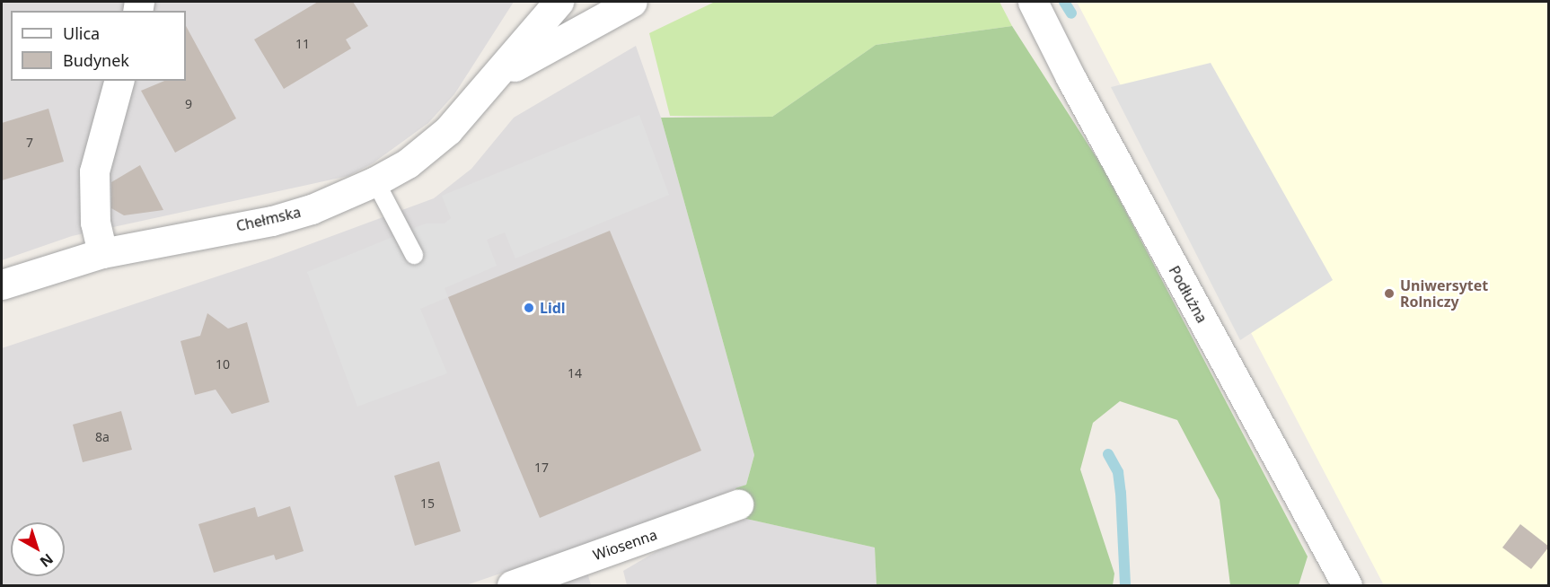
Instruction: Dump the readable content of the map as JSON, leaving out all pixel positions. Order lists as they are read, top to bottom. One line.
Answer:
{"streets":{"street":["Chełmska","Podłużna","Wiosenna"]},"places":["Uniwersytet Rolniczy","Lidl"],"house_numbers":["11","9","7","10","14","8a","17","15"],"legend":["Ulica","Budynek"],"north":"bottom right"}
